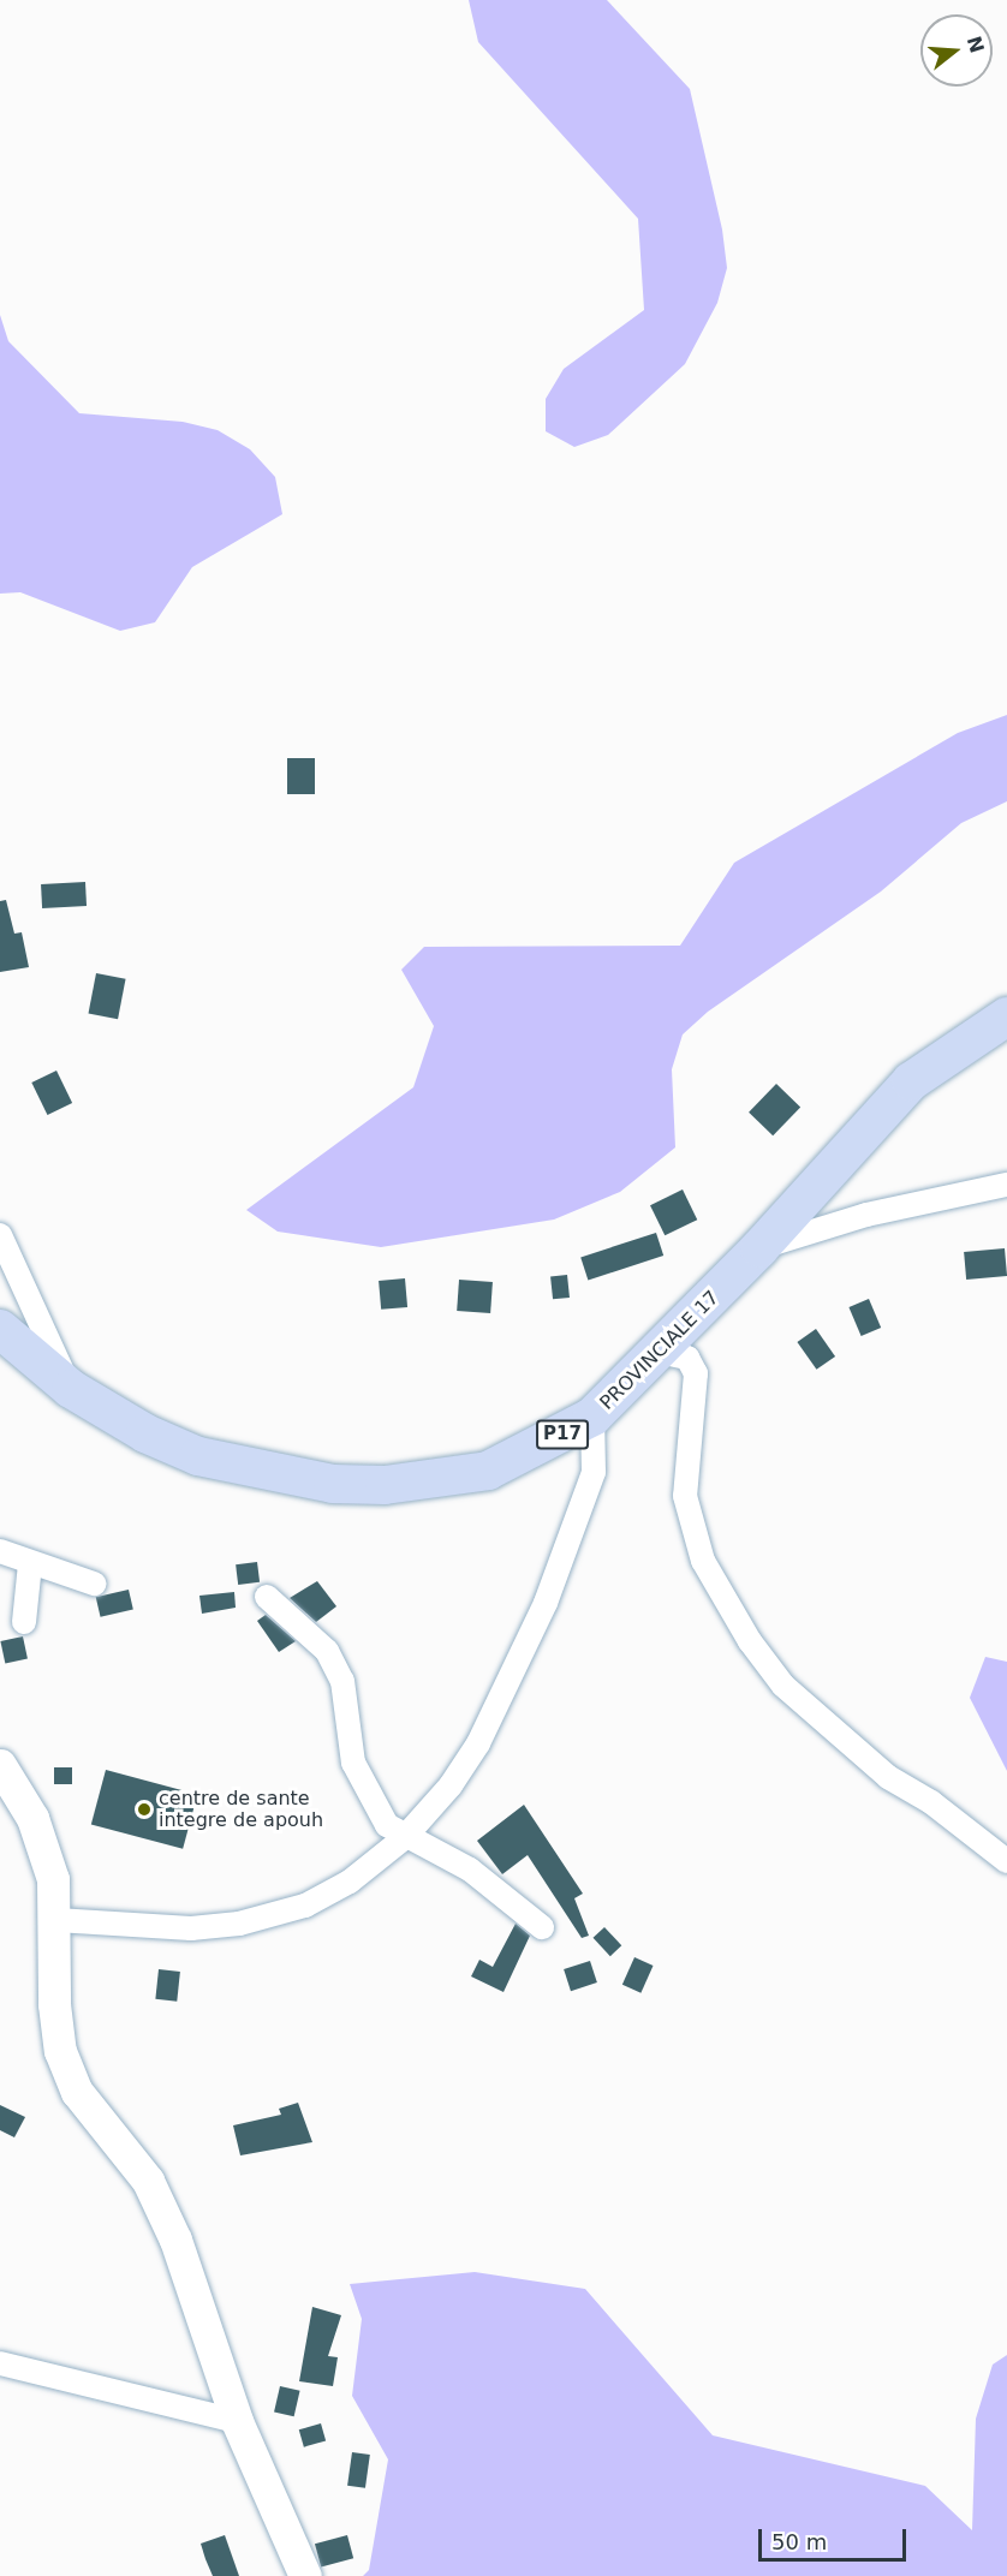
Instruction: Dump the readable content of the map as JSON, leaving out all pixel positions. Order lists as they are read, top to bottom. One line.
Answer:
{"streets":{"main road":["PROVINCIALE 17","P17"]},"places":["centre de sante integre de apouh"],"scale_bar":"50 m","north":"right"}
